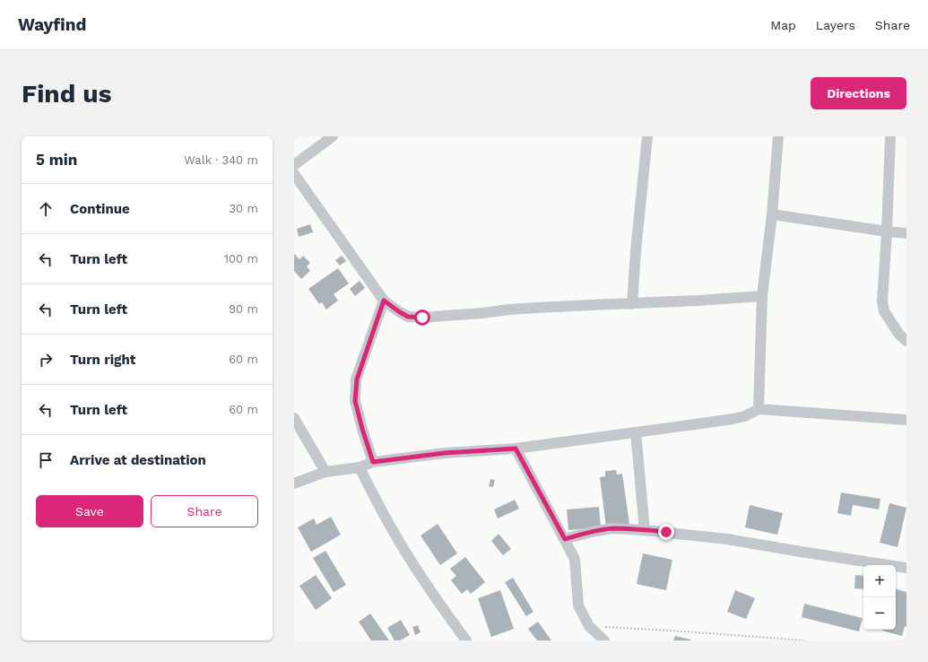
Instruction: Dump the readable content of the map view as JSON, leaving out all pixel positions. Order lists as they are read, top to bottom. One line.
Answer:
{"page":{"header":"Wayfind","nav":["Map","Layers","Share"],"buttons":["Directions",["Save","Share"]],"title":"Find us","heading":["5 min","Walk · 340 m"],"list":[["Continue","30 m"],["Turn left","100 m"],["Turn left","90 m"],["Turn right","60 m"],["Turn left","60 m"],"Arrive at destination"],"map_buttons":["+","−"]}}
